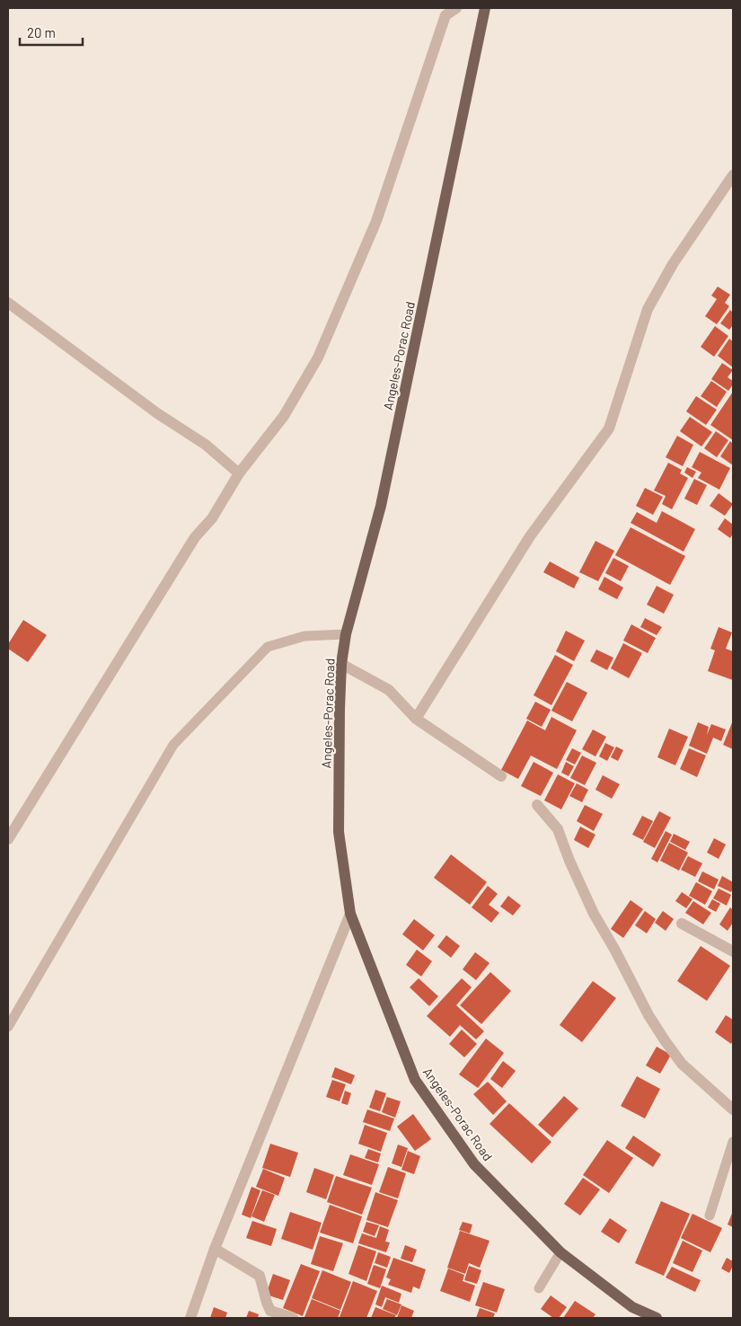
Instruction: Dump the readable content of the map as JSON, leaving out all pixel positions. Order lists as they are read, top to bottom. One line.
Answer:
{"streets":{"main road":["Angeles-Porac Road"]},"scale_bar":"20 m"}
